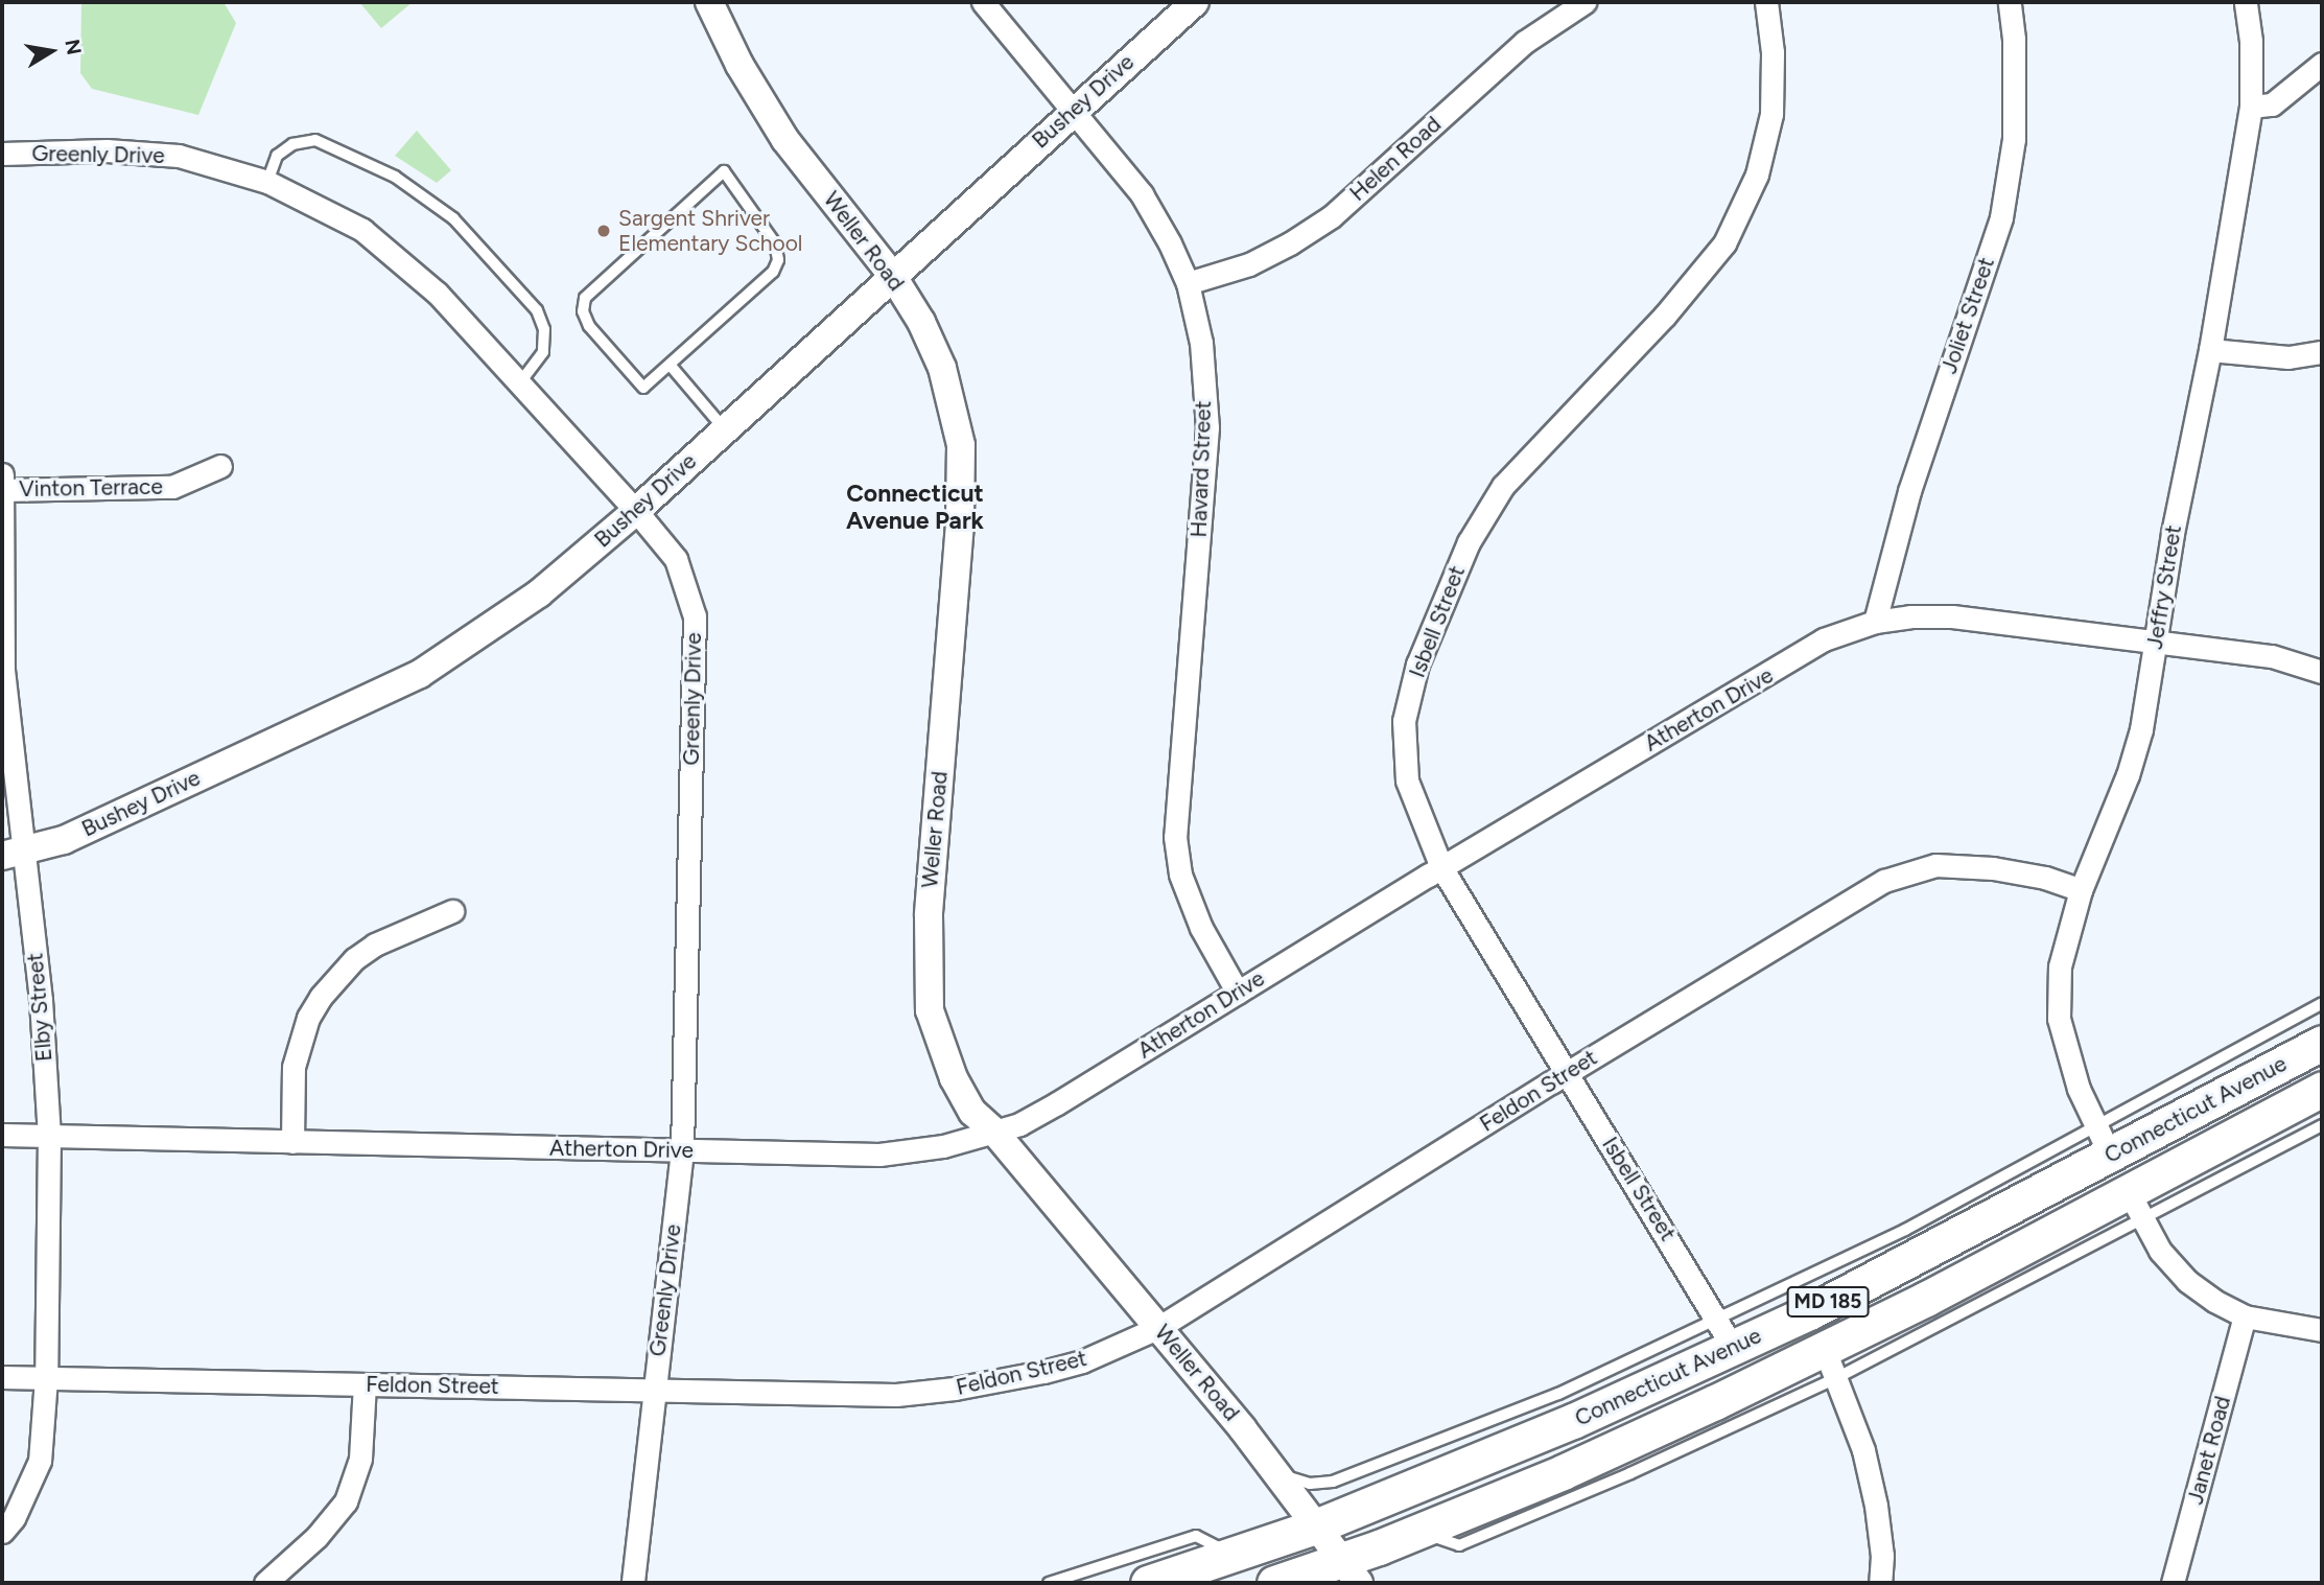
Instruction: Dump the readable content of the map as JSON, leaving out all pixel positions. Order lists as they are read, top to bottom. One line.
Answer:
{"streets":{"main road":["Connecticut Avenue","MD 185"],"street":["Bushey Drive","Greenly Drive","Helen Road","Weller Road","Joliet Street","Havard Street","Vinton Terrace","Jeffry Street","Isbell Street","Atherton Drive","Elby Street","Feldon Street","Janet Road"]},"crossings":[["Bushey Drive","Greenly Drive"],["Bushey Drive","Weller Road"],["Bushey Drive","Havard Street"],["Bushey Drive","Elby Street"],["Greenly Drive","Atherton Drive"],["Greenly Drive","Feldon Street"],["Helen Road","Havard Street"],["Weller Road","Atherton Drive"],["Weller Road","Feldon Street"],["Weller Road","Connecticut Avenue"],["Joliet Street","Atherton Drive"],["Havard Street","Atherton Drive"],["Vinton Terrace","Elby Street"],["Jeffry Street","Atherton Drive"],["Jeffry Street","Feldon Street"],["Jeffry Street","Connecticut Avenue"],["Isbell Street","Atherton Drive"],["Isbell Street","Feldon Street"],["Isbell Street","Connecticut Avenue"],["Atherton Drive","Elby Street"],["Elby Street","Feldon Street"]],"districts":["Connecticut Avenue Park"],"places":["Sargent Shriver Elementary School"],"north":"right"}
